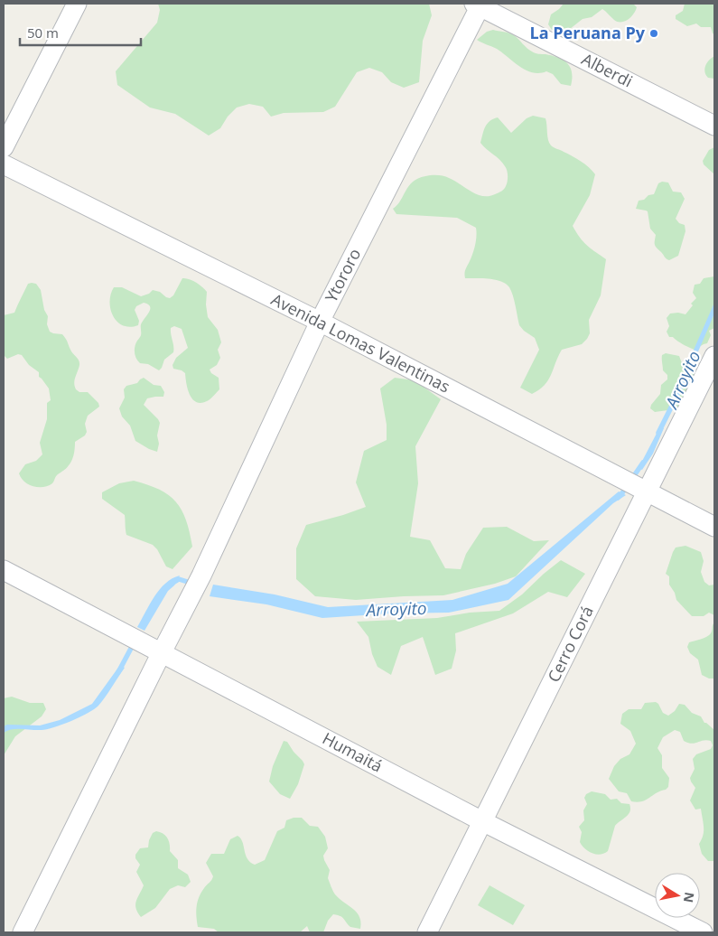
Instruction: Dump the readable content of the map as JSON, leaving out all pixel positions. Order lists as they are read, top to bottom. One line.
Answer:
{"streets":{"street":["Alberdi","Ytororo","Avenida Lomas Valentinas","Cerro Corá","Humaitá"]},"crossings":[["Alberdi","Ytororo"],["Ytororo","Avenida Lomas Valentinas"],["Ytororo","Humaitá"],["Avenida Lomas Valentinas","Cerro Corá"],["Cerro Corá","Humaitá"]],"water":["Arroyito"],"places":["La Peruana Py"],"scale_bar":"50 m","north":"right"}
